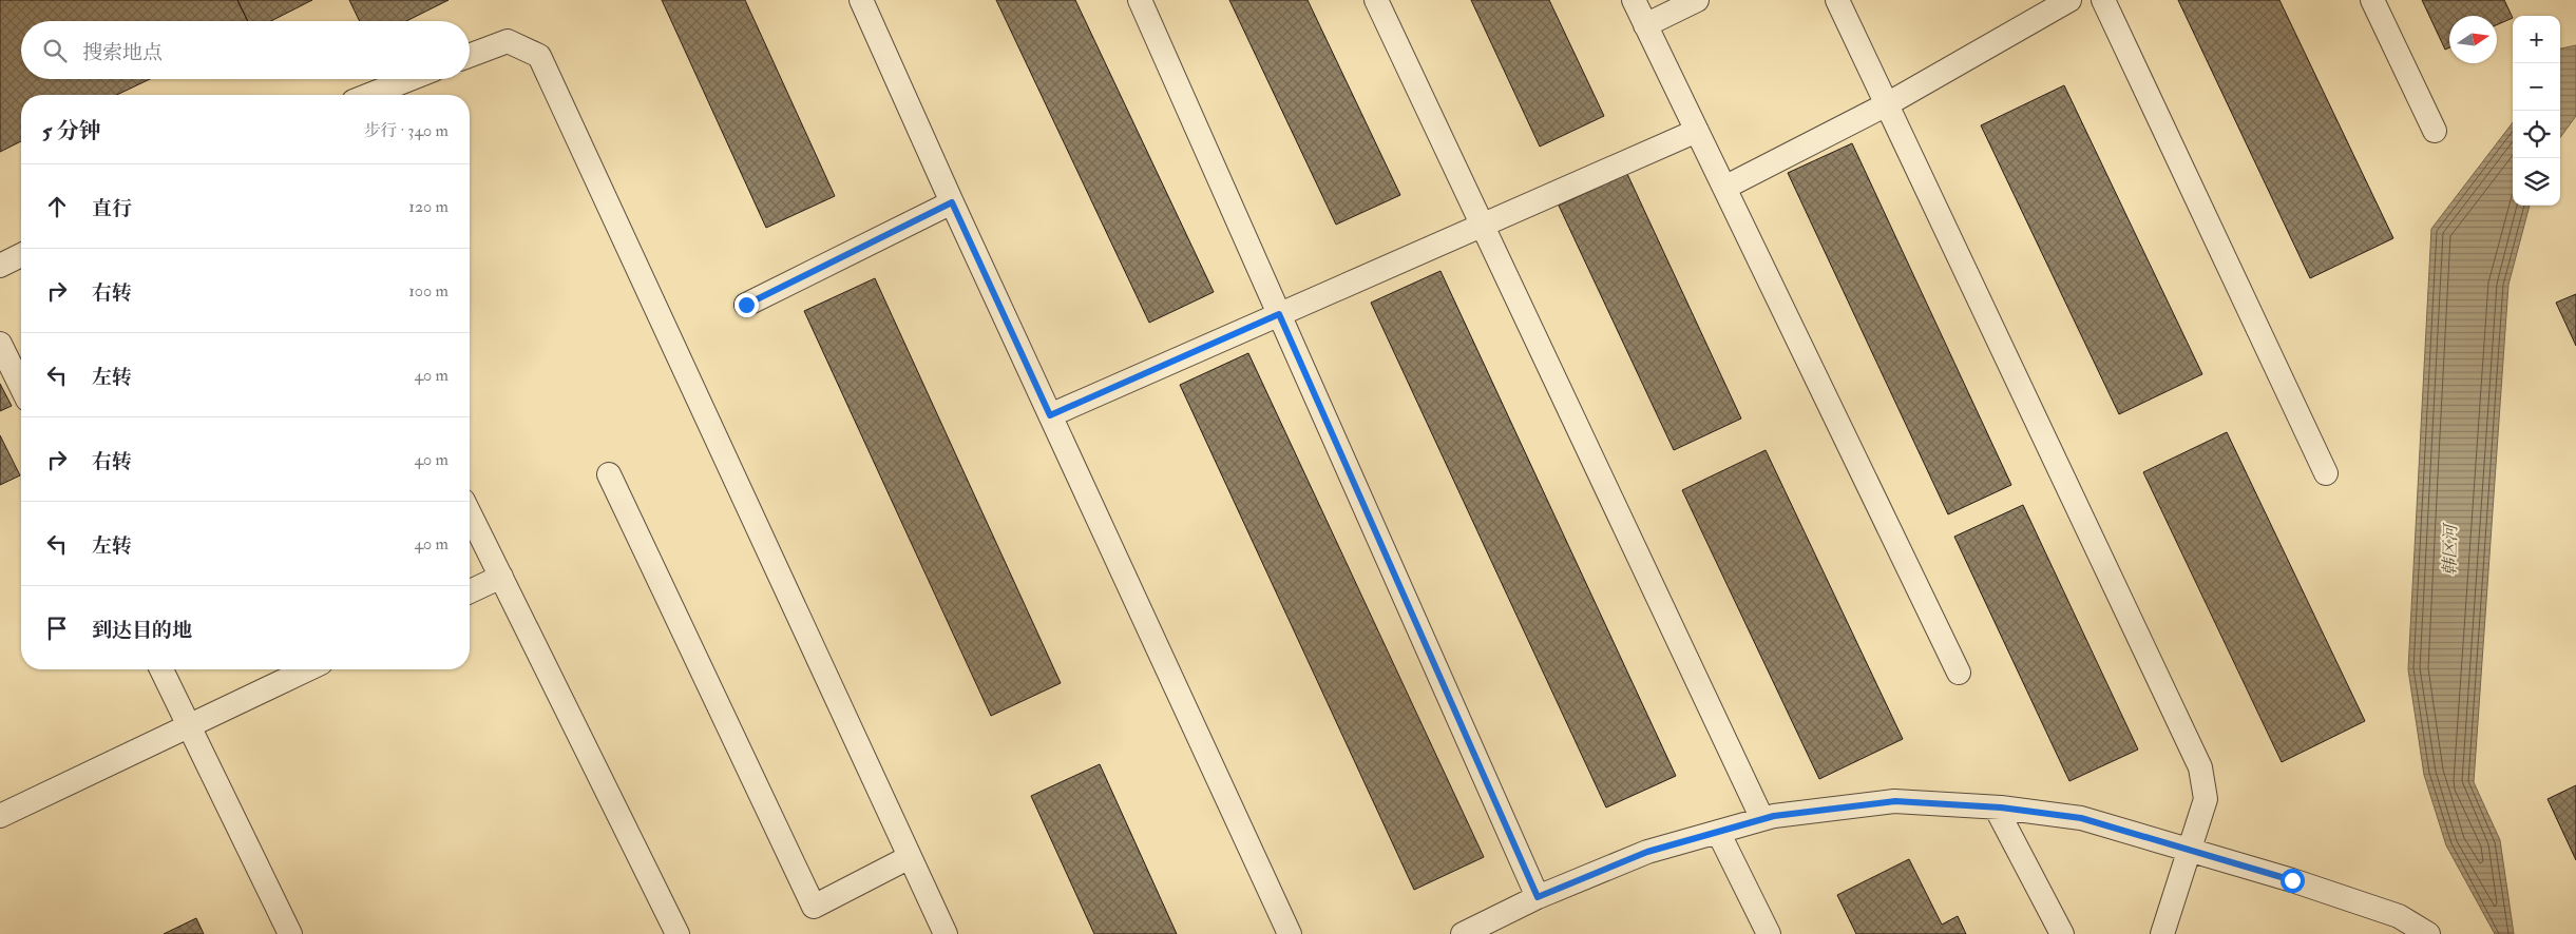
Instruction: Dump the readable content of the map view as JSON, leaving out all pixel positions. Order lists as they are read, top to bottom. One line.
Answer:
{"water":["韩区河"],"north":"right","page":{"map_buttons":["+","−"],"search":"搜索地点","heading":["5 分钟","步行 · 340 m"],"list":[["直行","120 m"],["右转","100 m"],["左转","40 m"],["右转","40 m"],["左转","40 m"],"到达目的地"]}}
